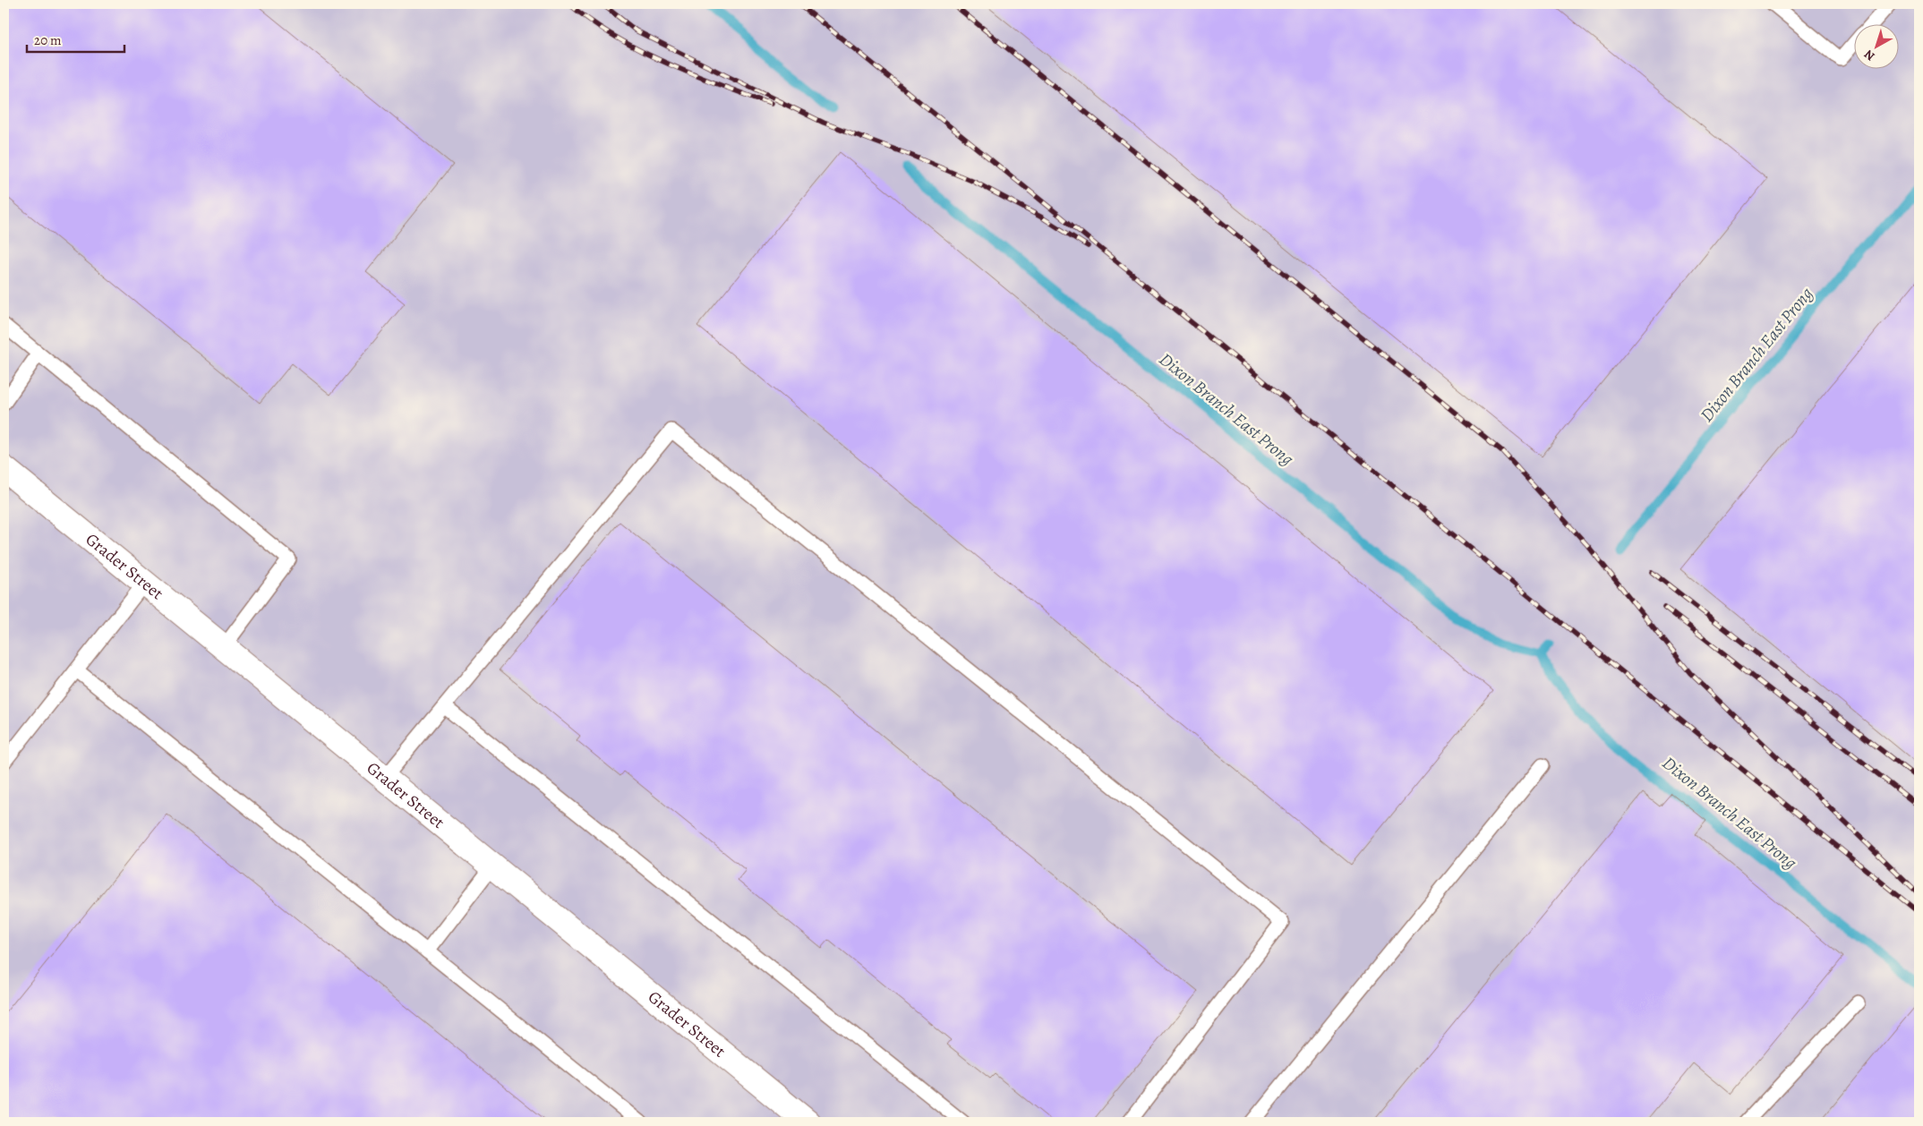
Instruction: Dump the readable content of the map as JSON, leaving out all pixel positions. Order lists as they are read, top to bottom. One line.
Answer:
{"streets":{"street":["Grader Street"]},"water":["Dixon Branch East Prong"],"scale_bar":"20 m","north":"bottom left"}
